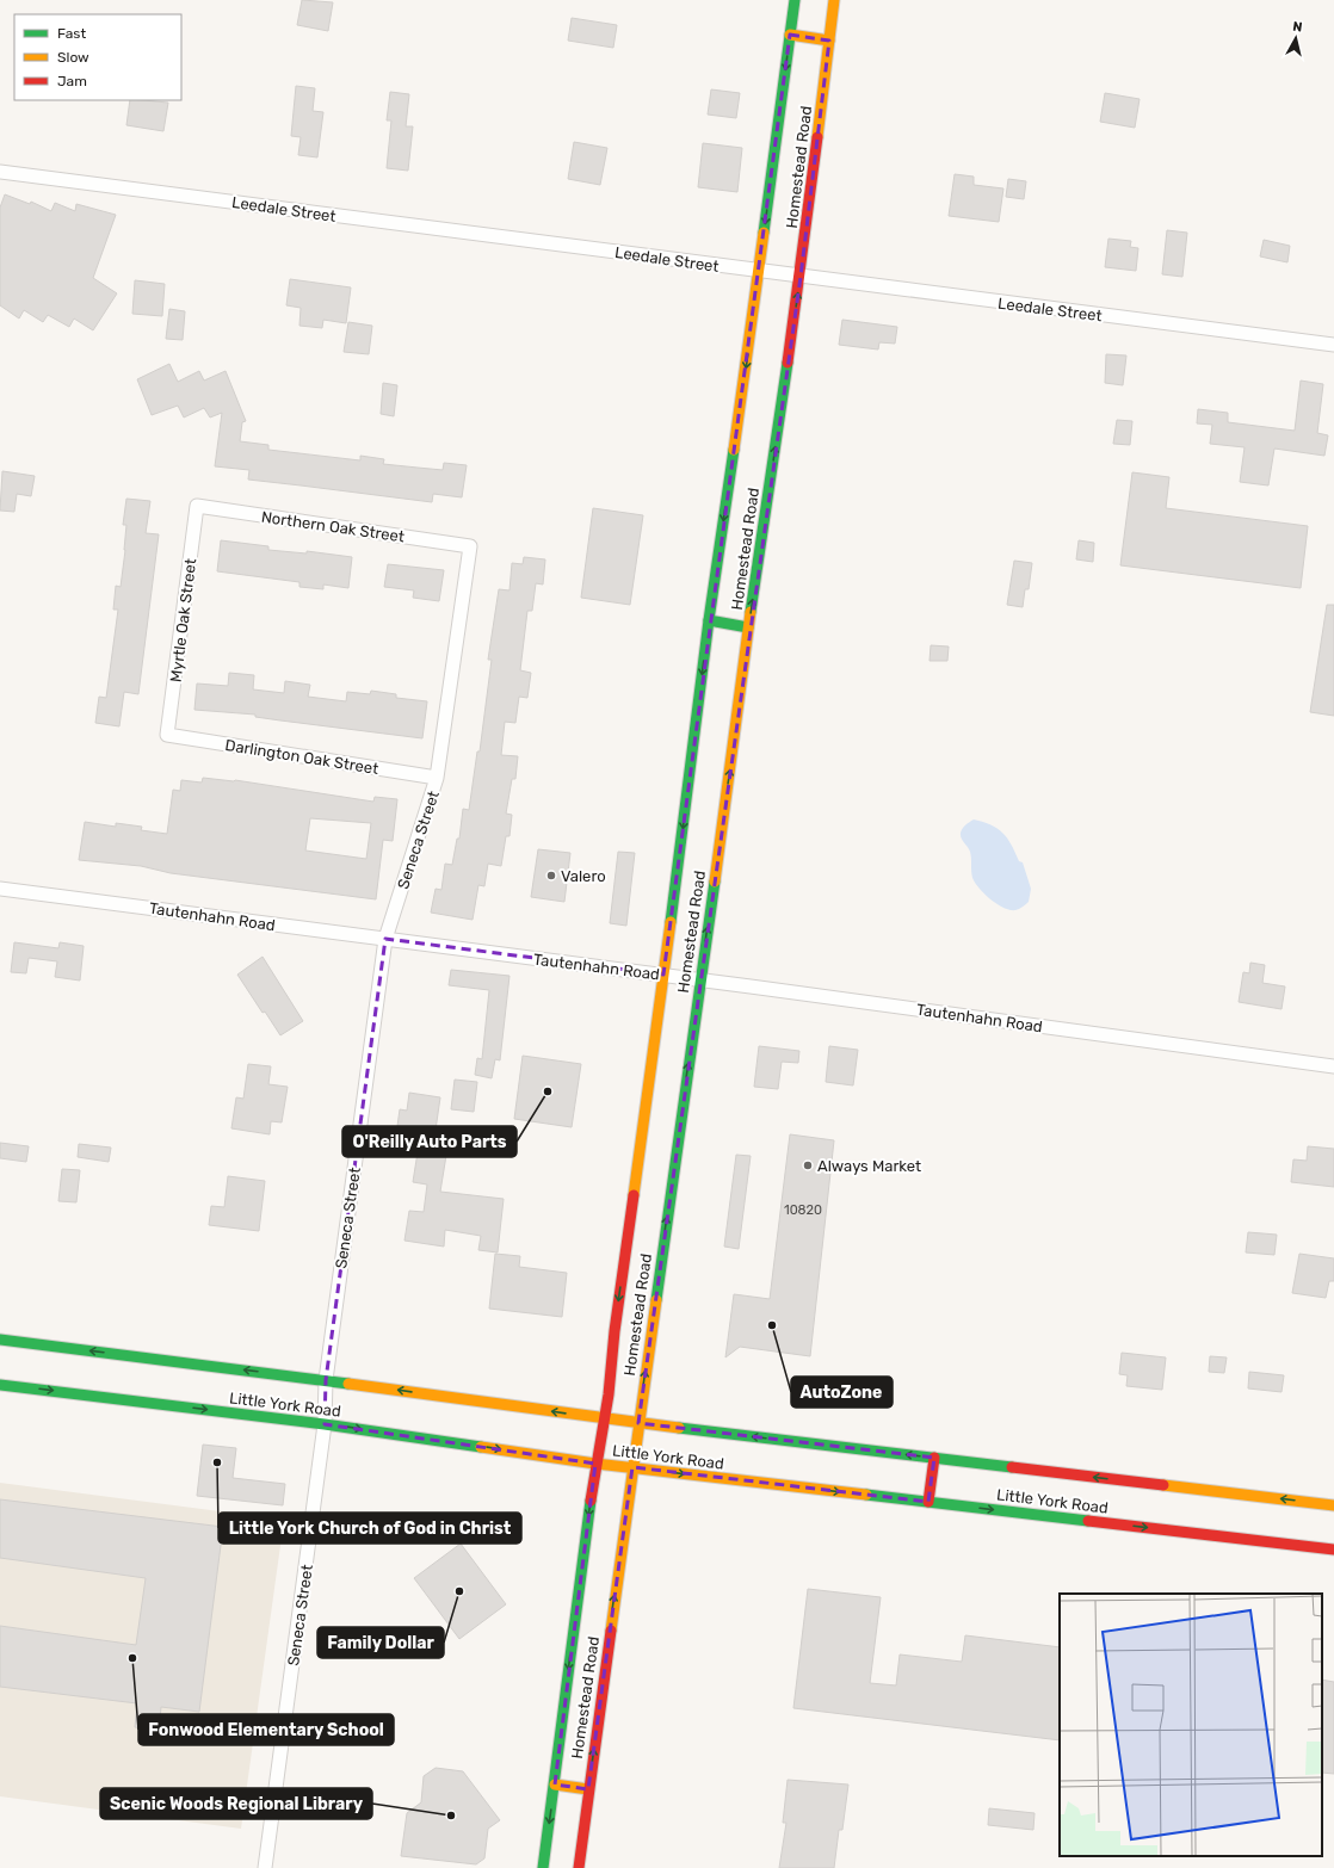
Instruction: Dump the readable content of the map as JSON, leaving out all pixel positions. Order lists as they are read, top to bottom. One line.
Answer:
{"streets":{"main road":["Homestead Road","Little York Road"],"street":["Leedale Street","Northern Oak Street","Myrtle Oak Street","Darlington Oak Street","Seneca Street","Tautenhahn Road"]},"crossings":[["Homestead Road","Leedale Street"],["Homestead Road","Tautenhahn Road"],["Homestead Road","Little York Road"],["Northern Oak Street","Myrtle Oak Street"],["Northern Oak Street","Seneca Street"],["Myrtle Oak Street","Darlington Oak Street"],["Darlington Oak Street","Seneca Street"],["Seneca Street","Tautenhahn Road"],["Seneca Street","Little York Road"]],"places":["Valero","O'Reilly Auto Parts","Always Market","AutoZone","Little York Church of God in Christ","Family Dollar","Fonwood Elementary School","Scenic Woods Regional Library"],"house_numbers":["10820"],"legend":["Fast","Slow","Jam"],"north":"top"}
